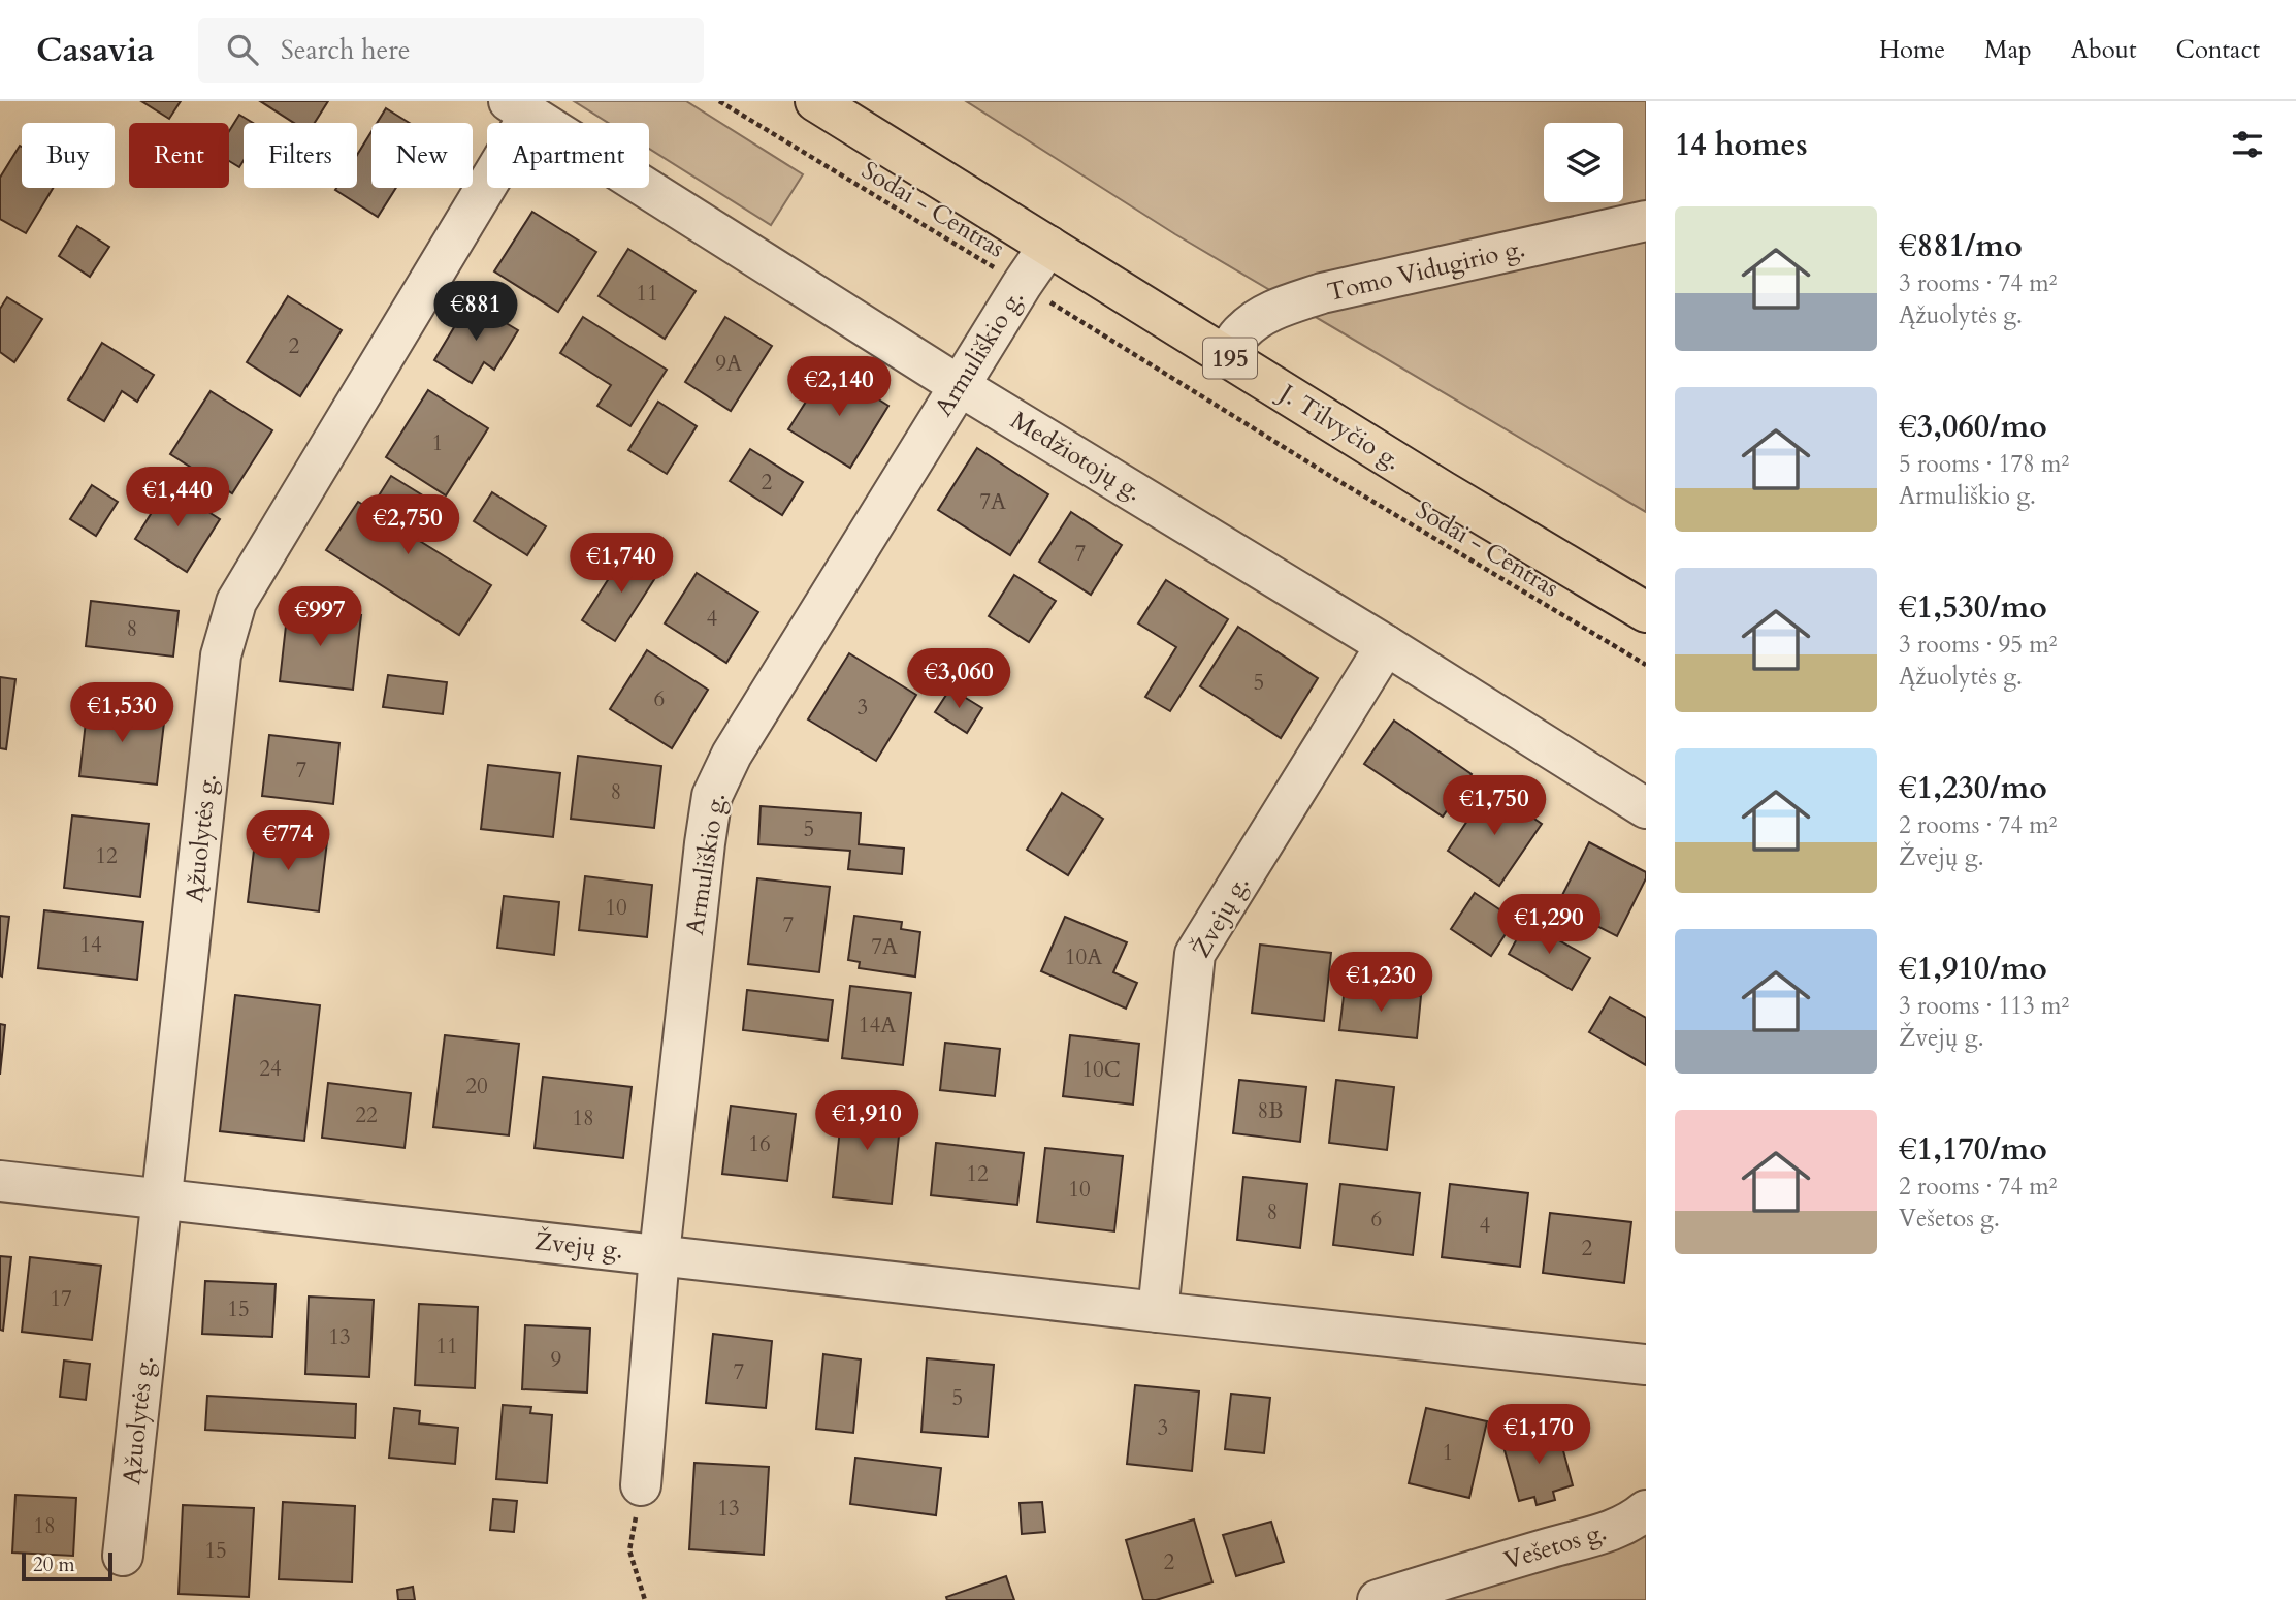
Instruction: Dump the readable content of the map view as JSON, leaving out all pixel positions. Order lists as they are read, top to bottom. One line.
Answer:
{"streets":{"main road":["195","J. Tilvyčio g."],"street":["Tomo Vidugirio g.","Armuliškio g.","Medžiotojų g.","Ąžuolytės g.","Žvejų g.","Vešetos g."],"path":["Sodai - Centras"]},"crossings":[["Sodai - Centras","Armuliškio g."],["Tomo Vidugirio g.","J. Tilvyčio g."],["Armuliškio g.","J. Tilvyčio g."],["Armuliškio g.","Medžiotojų g."],["Armuliškio g.","Žvejų g."],["Medžiotojų g.","Ąžuolytės g."],["Medžiotojų g.","Žvejų g."],["Ąžuolytės g.","Žvejų g."]],"house_numbers":["11","2","9A","1","2","7A","7","4","8","5","6","3","7","8","5","12","10","7","14","7A","10A","14A","24","10C","20","8B","22","18","16","12","10","8","6","4","2","17","15","13","11","9","7","5","3","1","13","18","15","2"],"scale_bar":"20 m","page":{"header":"Casavia","search":"Search here","nav":["Home","Map","About","Contact"],"heading":"14 homes","chip":["Buy","Rent","Filters","New","Apartment"],"list":[{"name":"€881/mo","note":"3 rooms · 74 m² · Ąžuolytės g."},{"name":"€3,060/mo","note":"5 rooms · 178 m² · Armuliškio g."},{"name":"€1,530/mo","note":"3 rooms · 95 m² · Ąžuolytės g."},{"name":"€1,230/mo","note":"2 rooms · 74 m² · Žvejų g."},{"name":"€1,910/mo","note":"3 rooms · 113 m² · Žvejų g."},{"name":"€1,170/mo","note":"2 rooms · 74 m² · Vešetos g."}],"price":["€881","€2,140","€1,440","€2,750","€1,740","€997","€3,060","€1,530","€1,750","€774","€1,290","€1,230","€1,910","€1,170"],"scale":"20 m"}}
